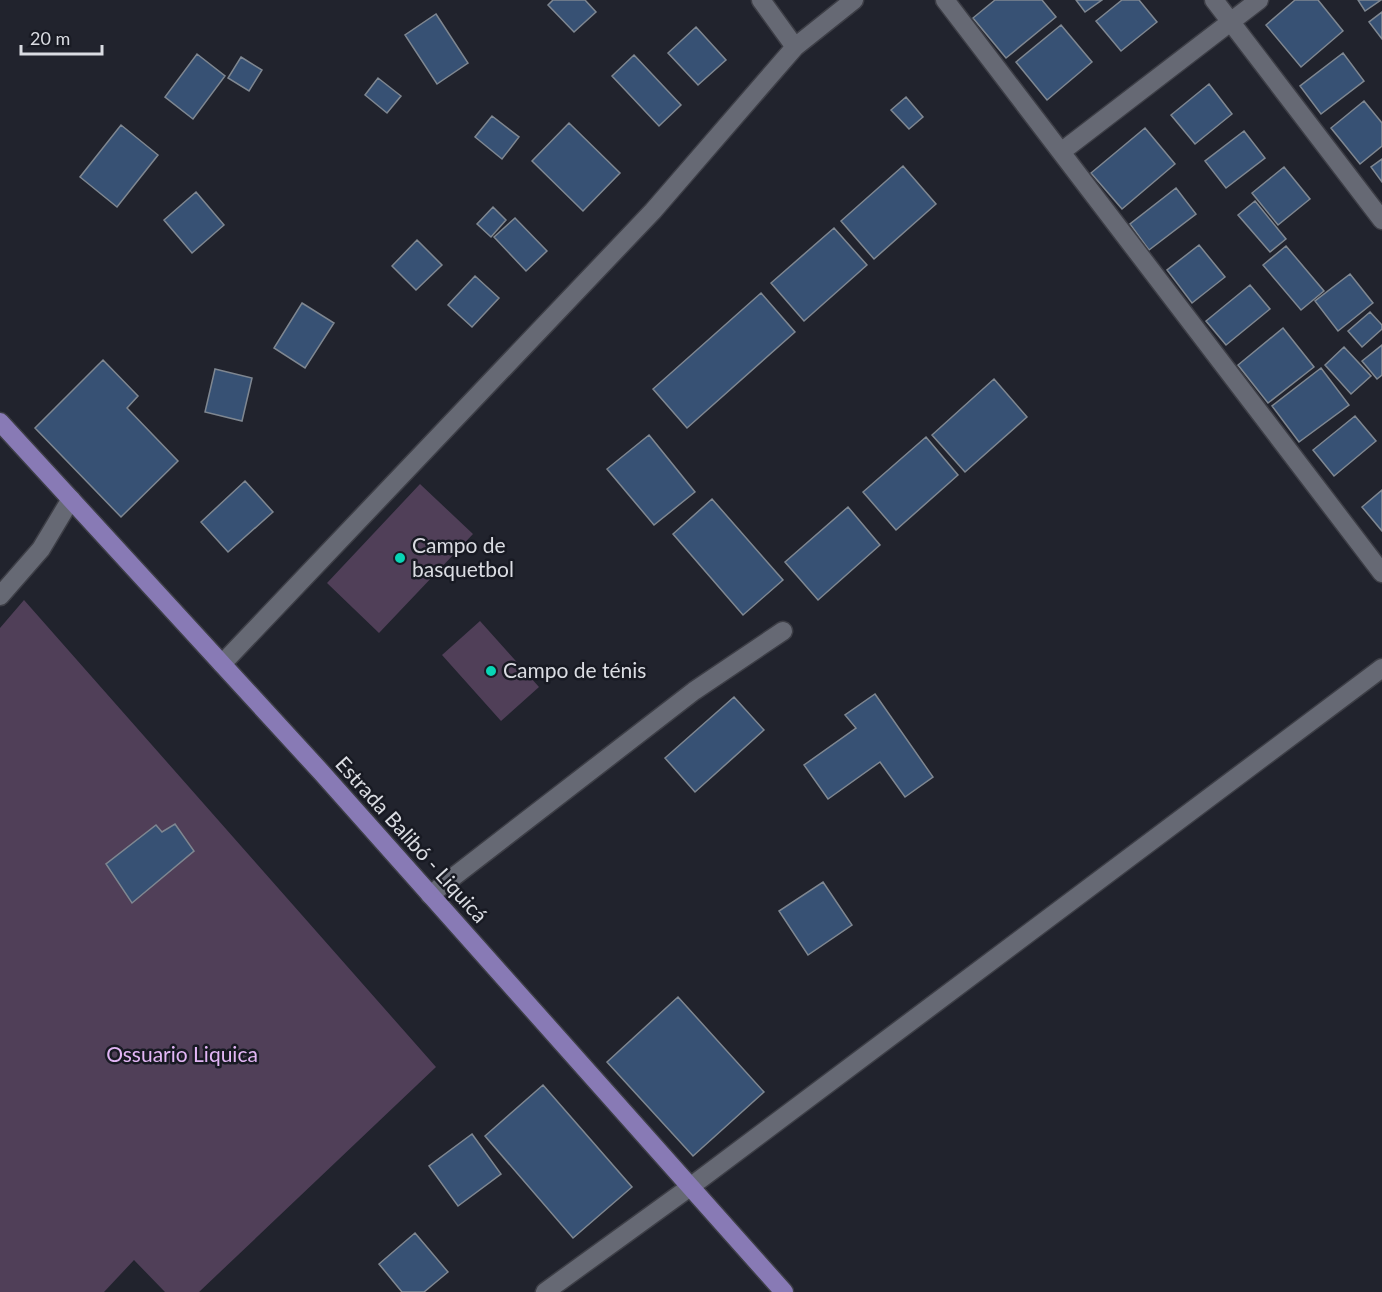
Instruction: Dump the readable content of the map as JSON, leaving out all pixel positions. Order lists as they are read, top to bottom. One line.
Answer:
{"streets":{"main road":["Estrada Balibó - Liquicá"]},"parks":["Ossuario Liquica"],"places":["Campo de basquetbol","Campo de ténis"],"scale_bar":"20 m"}
